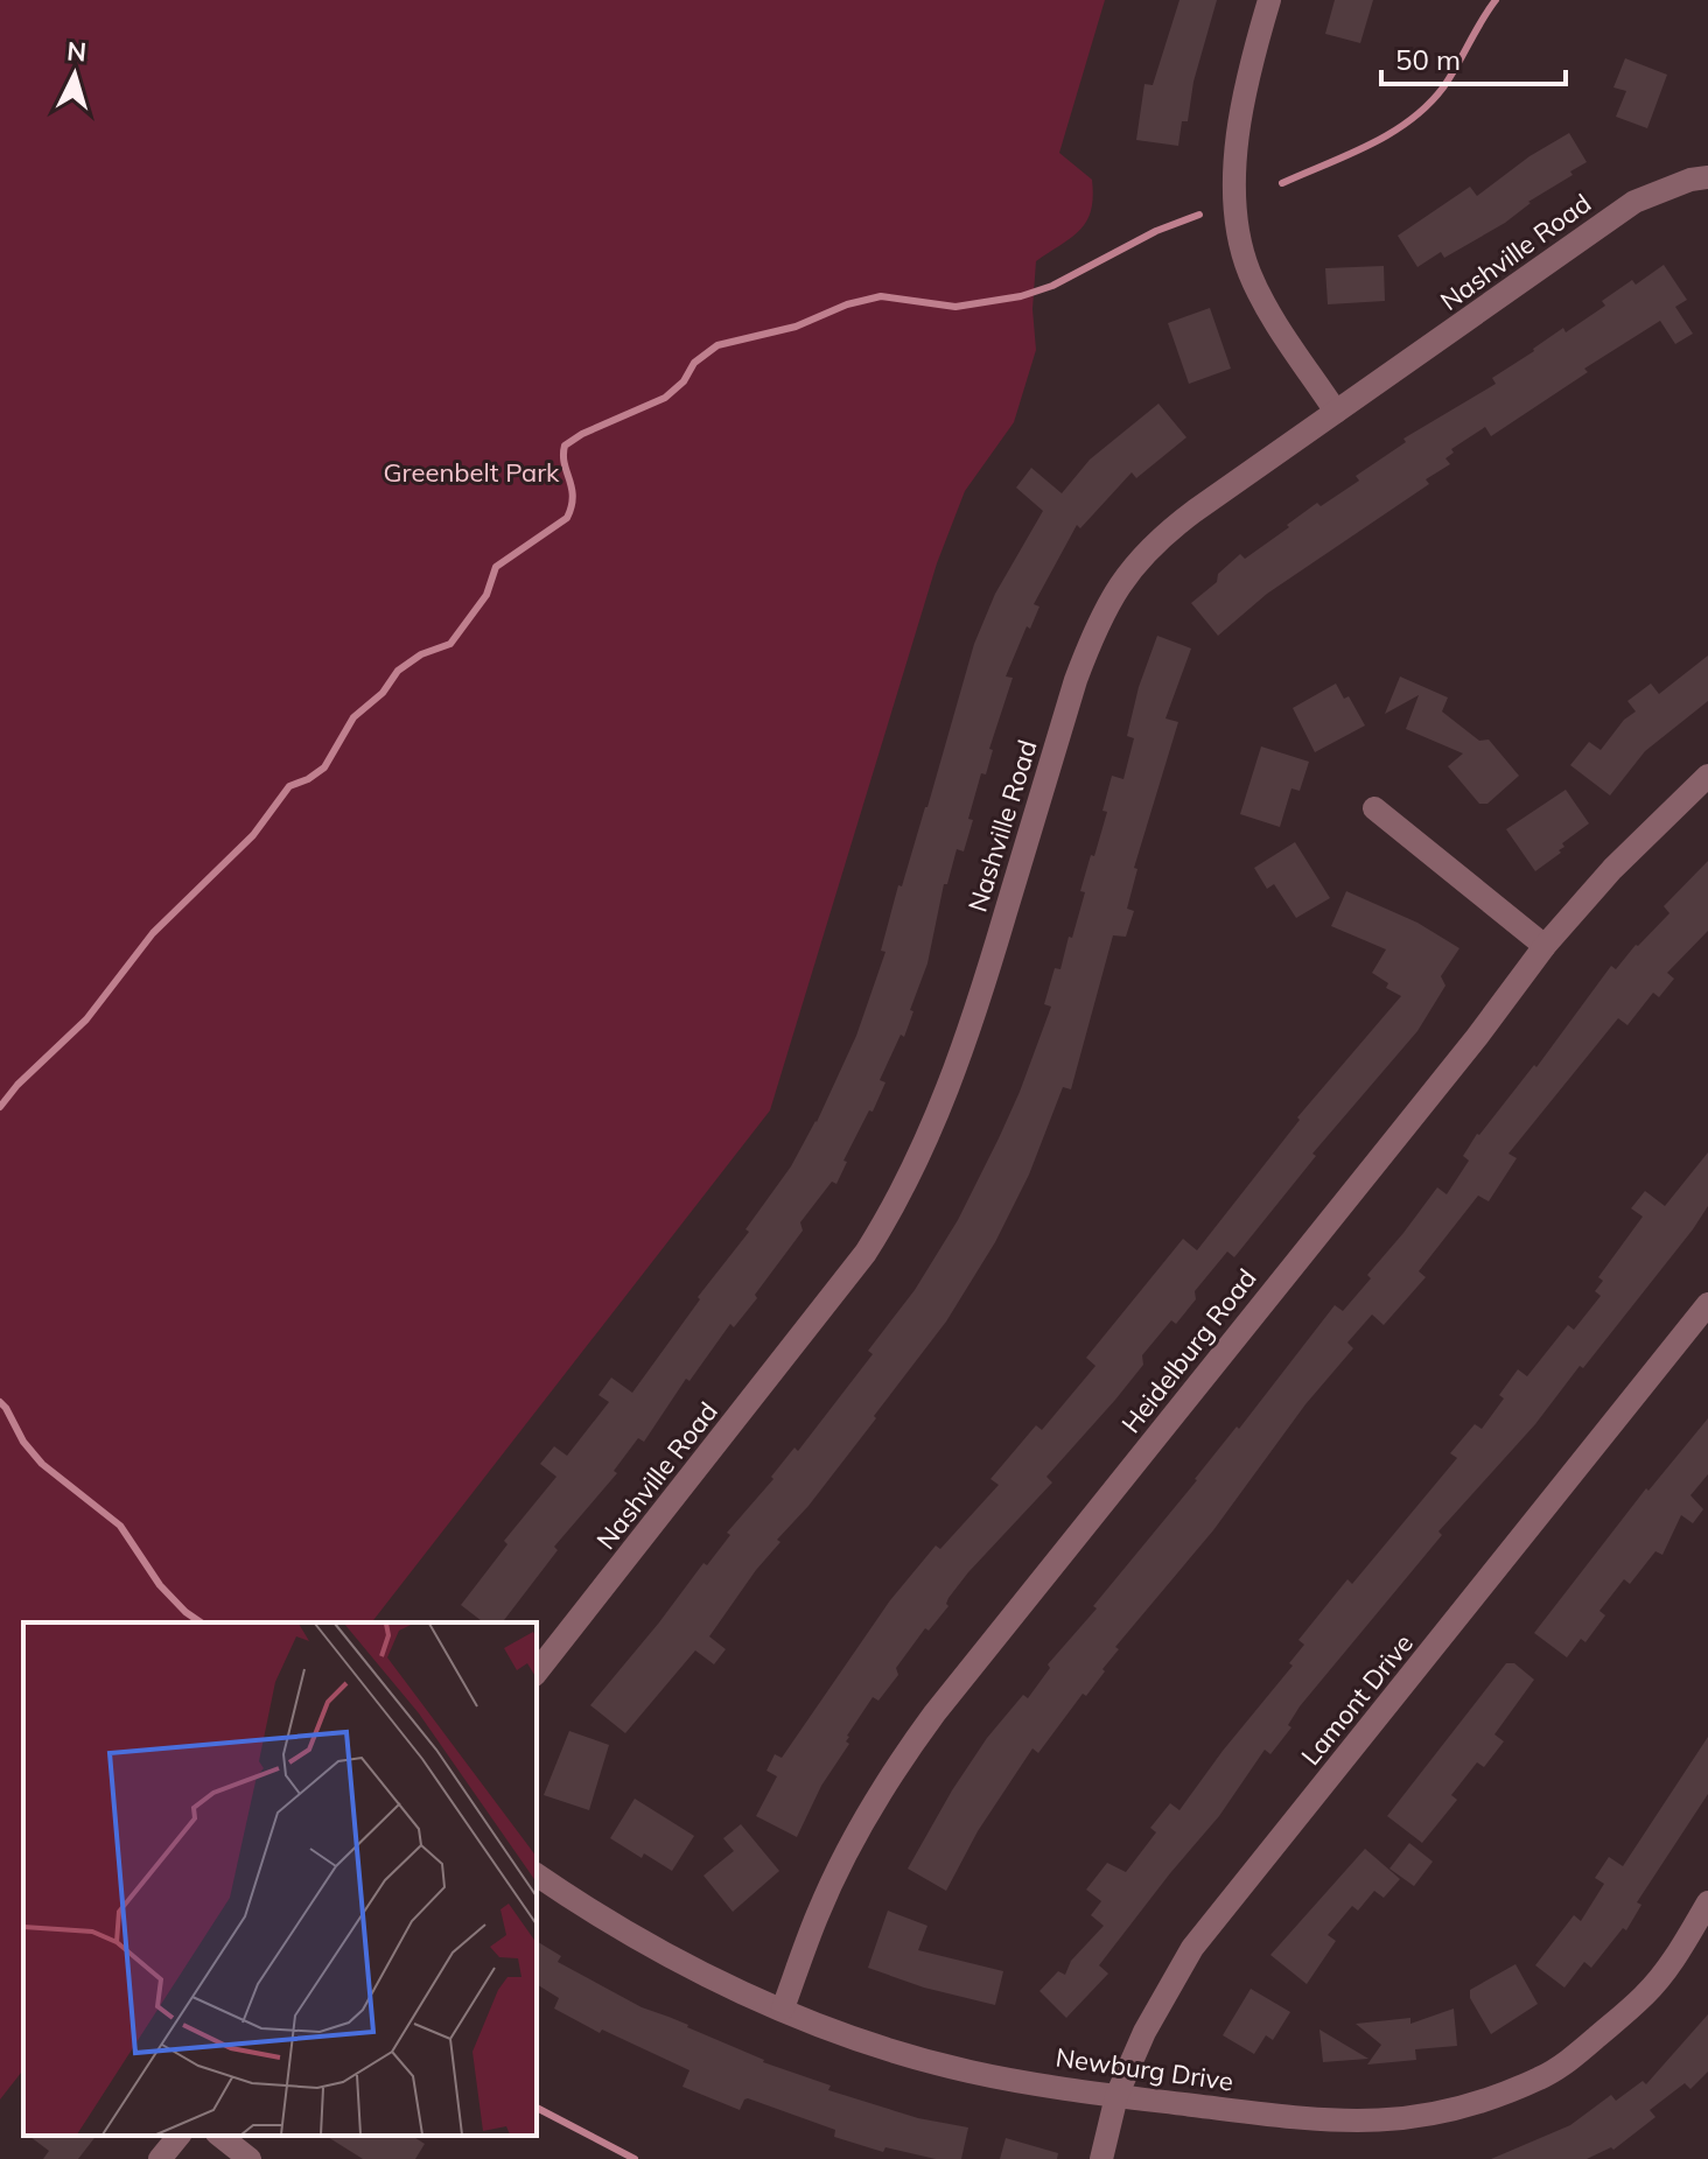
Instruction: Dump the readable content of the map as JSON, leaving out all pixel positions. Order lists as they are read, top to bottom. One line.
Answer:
{"streets":{"street":["Nashville Road","Heidelburg Road","Lamont Drive","Newburg Drive"]},"crossings":[["Heidelburg Road","Newburg Drive"],["Lamont Drive","Newburg Drive"]],"parks":["Greenbelt Park"],"scale_bar":"50 m","north":"top"}
